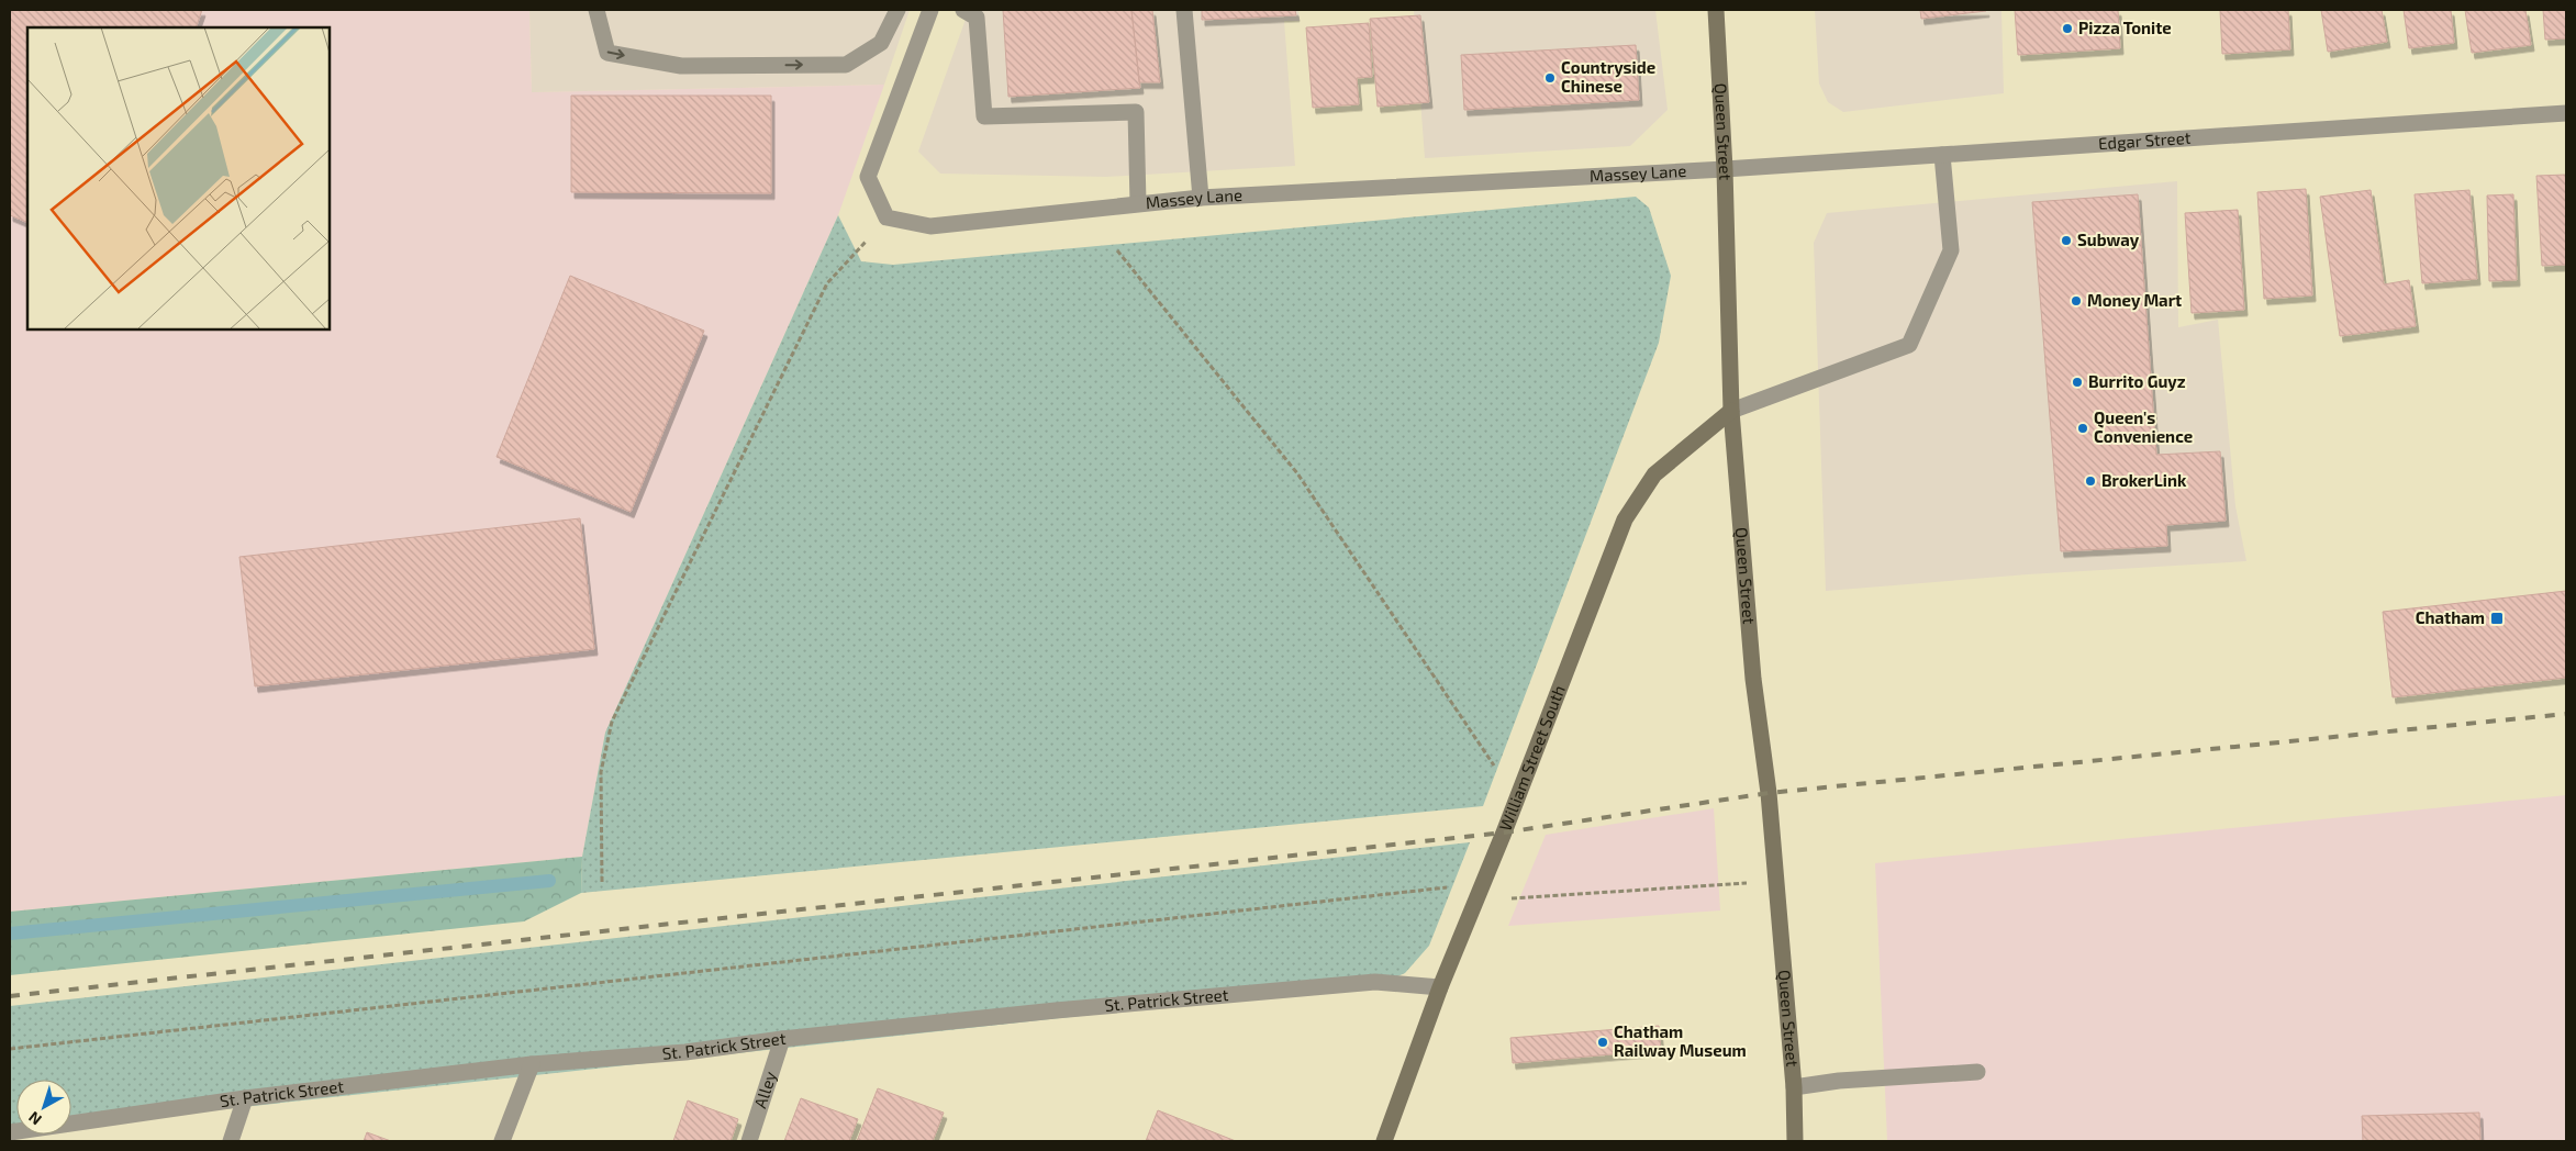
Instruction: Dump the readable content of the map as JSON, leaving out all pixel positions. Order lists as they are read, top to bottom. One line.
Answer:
{"streets":{"main road":["Queen Street","William Street South"],"street":["Edgar Street","Massey Lane","St. Patrick Street","Alley"]},"crossings":[["Queen Street","Edgar Street"],["Queen Street","Massey Lane"],["Queen Street","William Street South"],["Edgar Street","Massey Lane"],["William Street South","St. Patrick Street"],["St. Patrick Street","Alley"]],"places":{"other":["Pizza Tonite","Countryside Chinese","Subway","Money Mart","Burrito Guyz","Queen's Convenience","BrokerLink","Chatham Railway Museum"],"transit":["Chatham"]},"north":"bottom left"}
